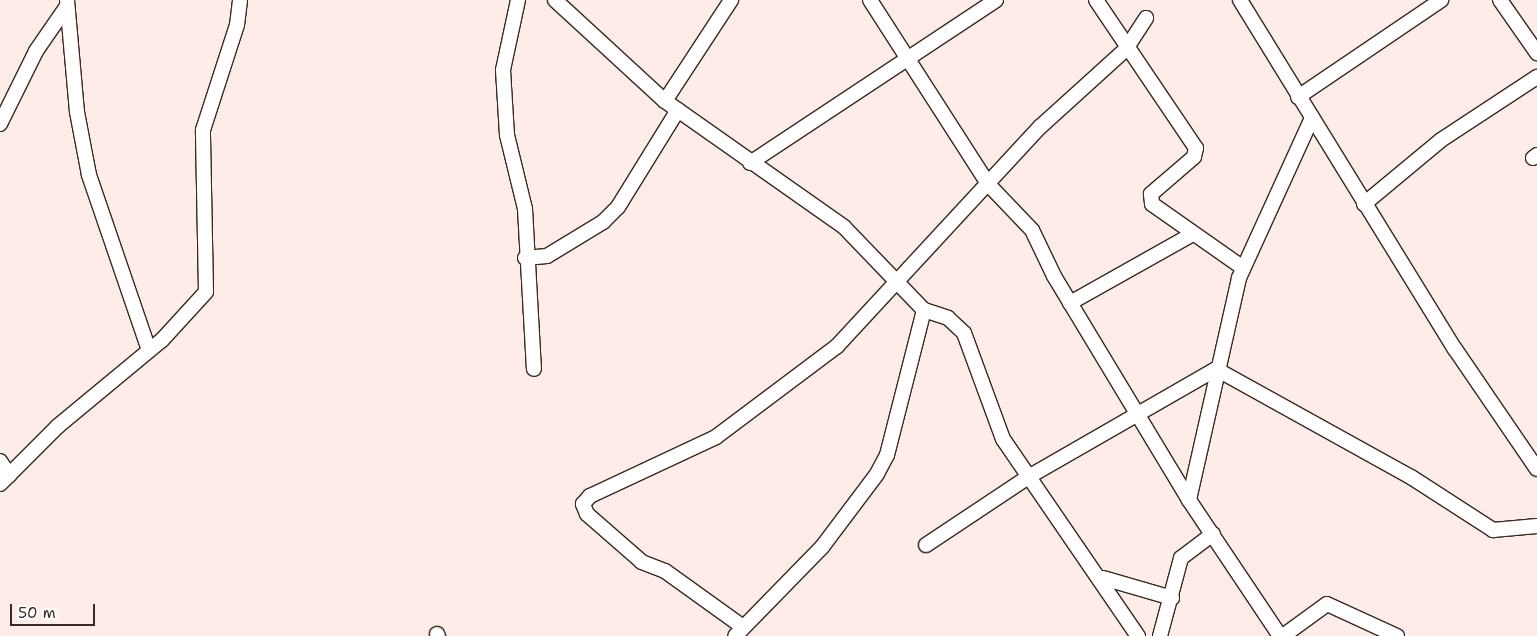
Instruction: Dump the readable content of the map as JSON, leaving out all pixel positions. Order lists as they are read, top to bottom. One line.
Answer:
{"scale_bar":"50 m"}
